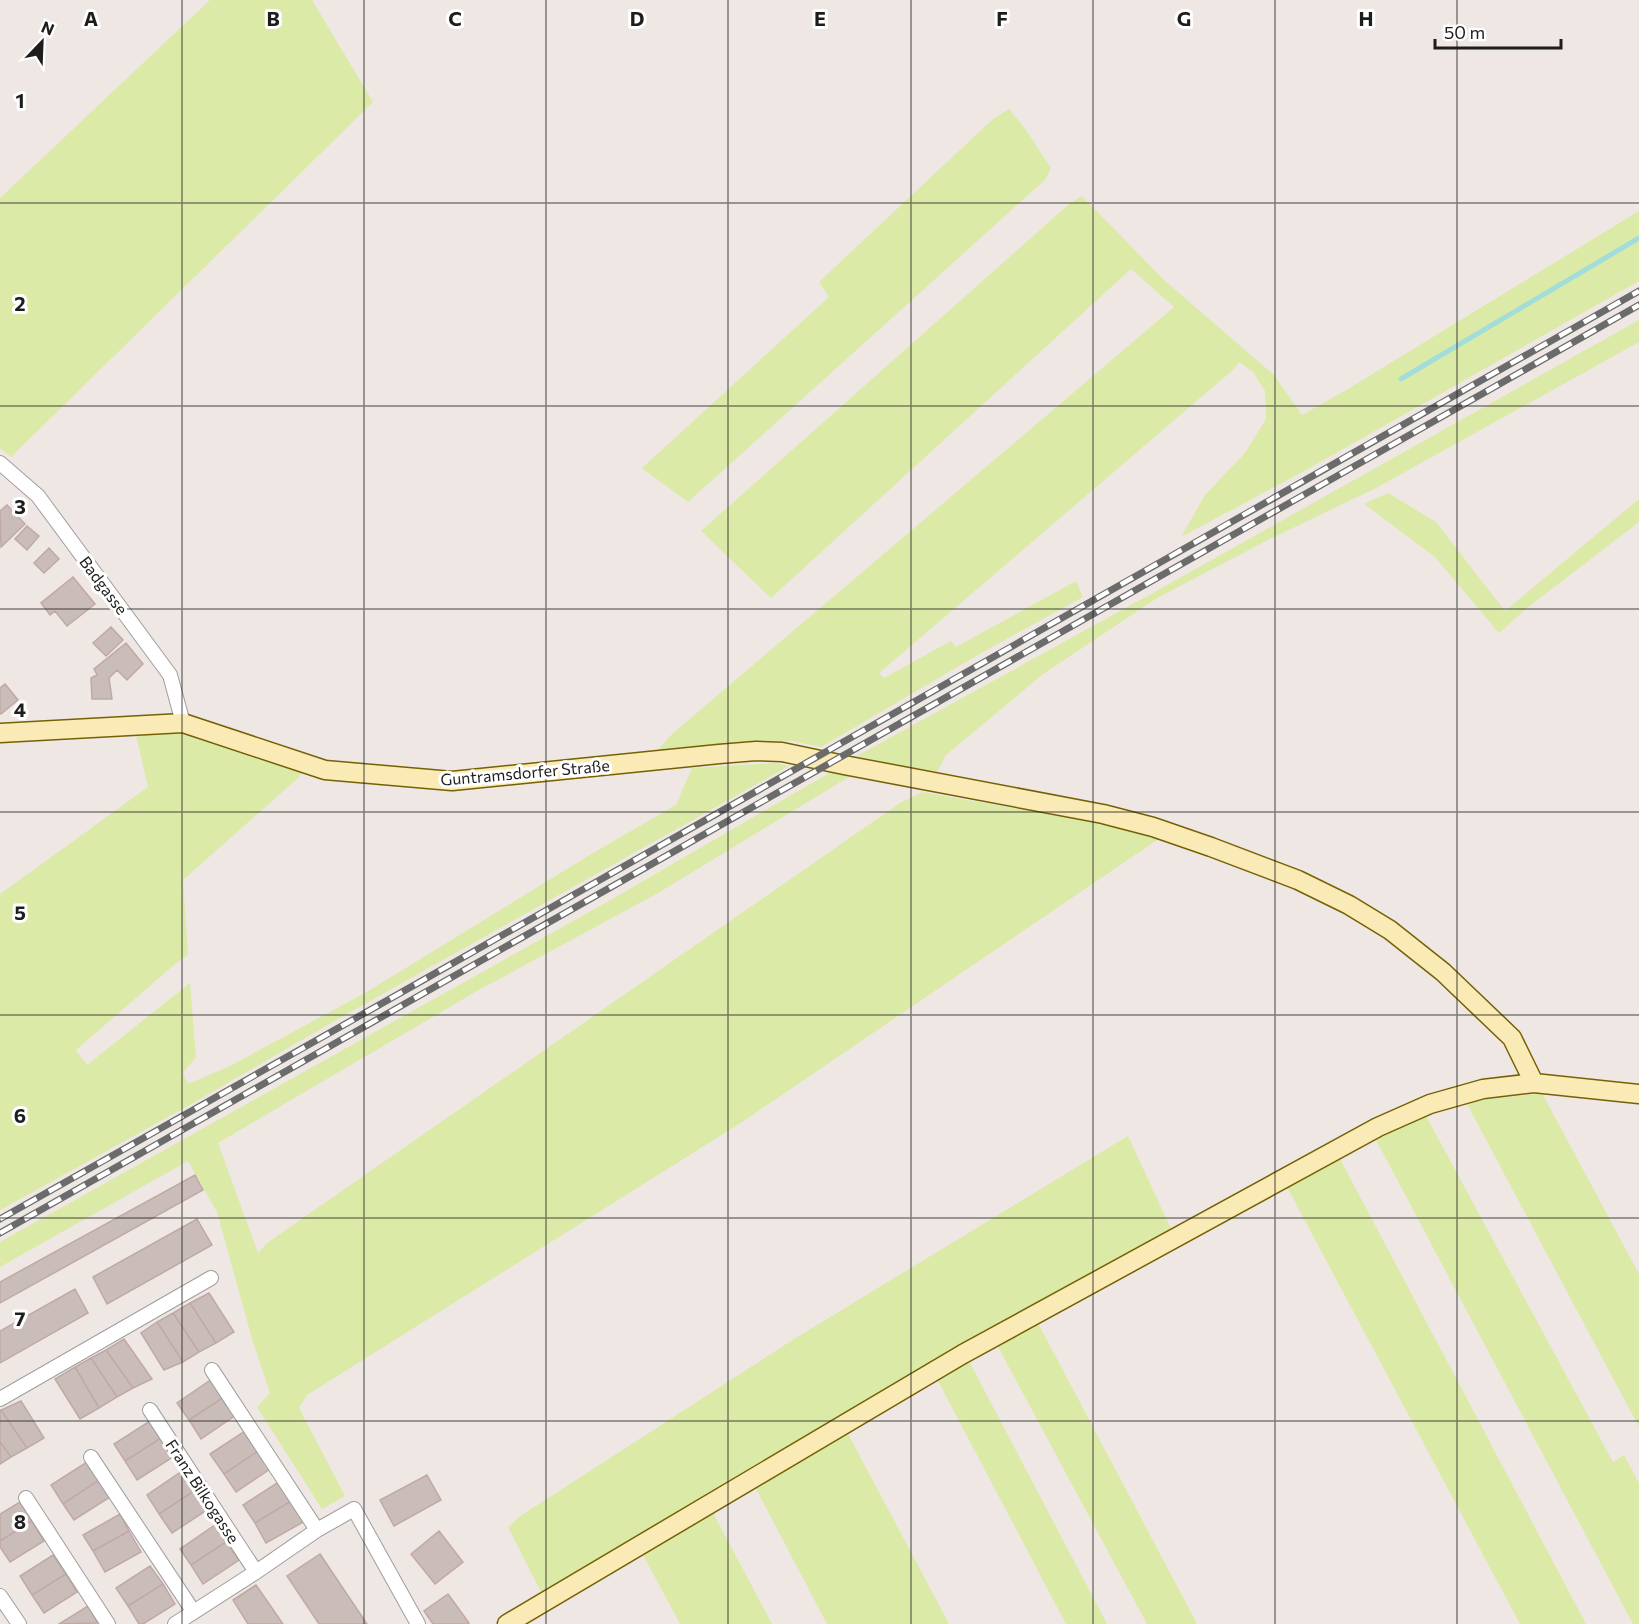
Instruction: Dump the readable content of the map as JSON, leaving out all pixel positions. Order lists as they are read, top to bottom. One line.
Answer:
{"streets":{"street":["Badgasse","Guntramsdorfer Straße","Franz Bilkogasse"]},"crossings":[["Badgasse","Guntramsdorfer Straße"]],"scale_bar":"50 m","north":"top right","grid":{"columns":["A","B","C","D","E","F","G","H"],"rows":["1","2","3","4","5","6","7","8"]}}
